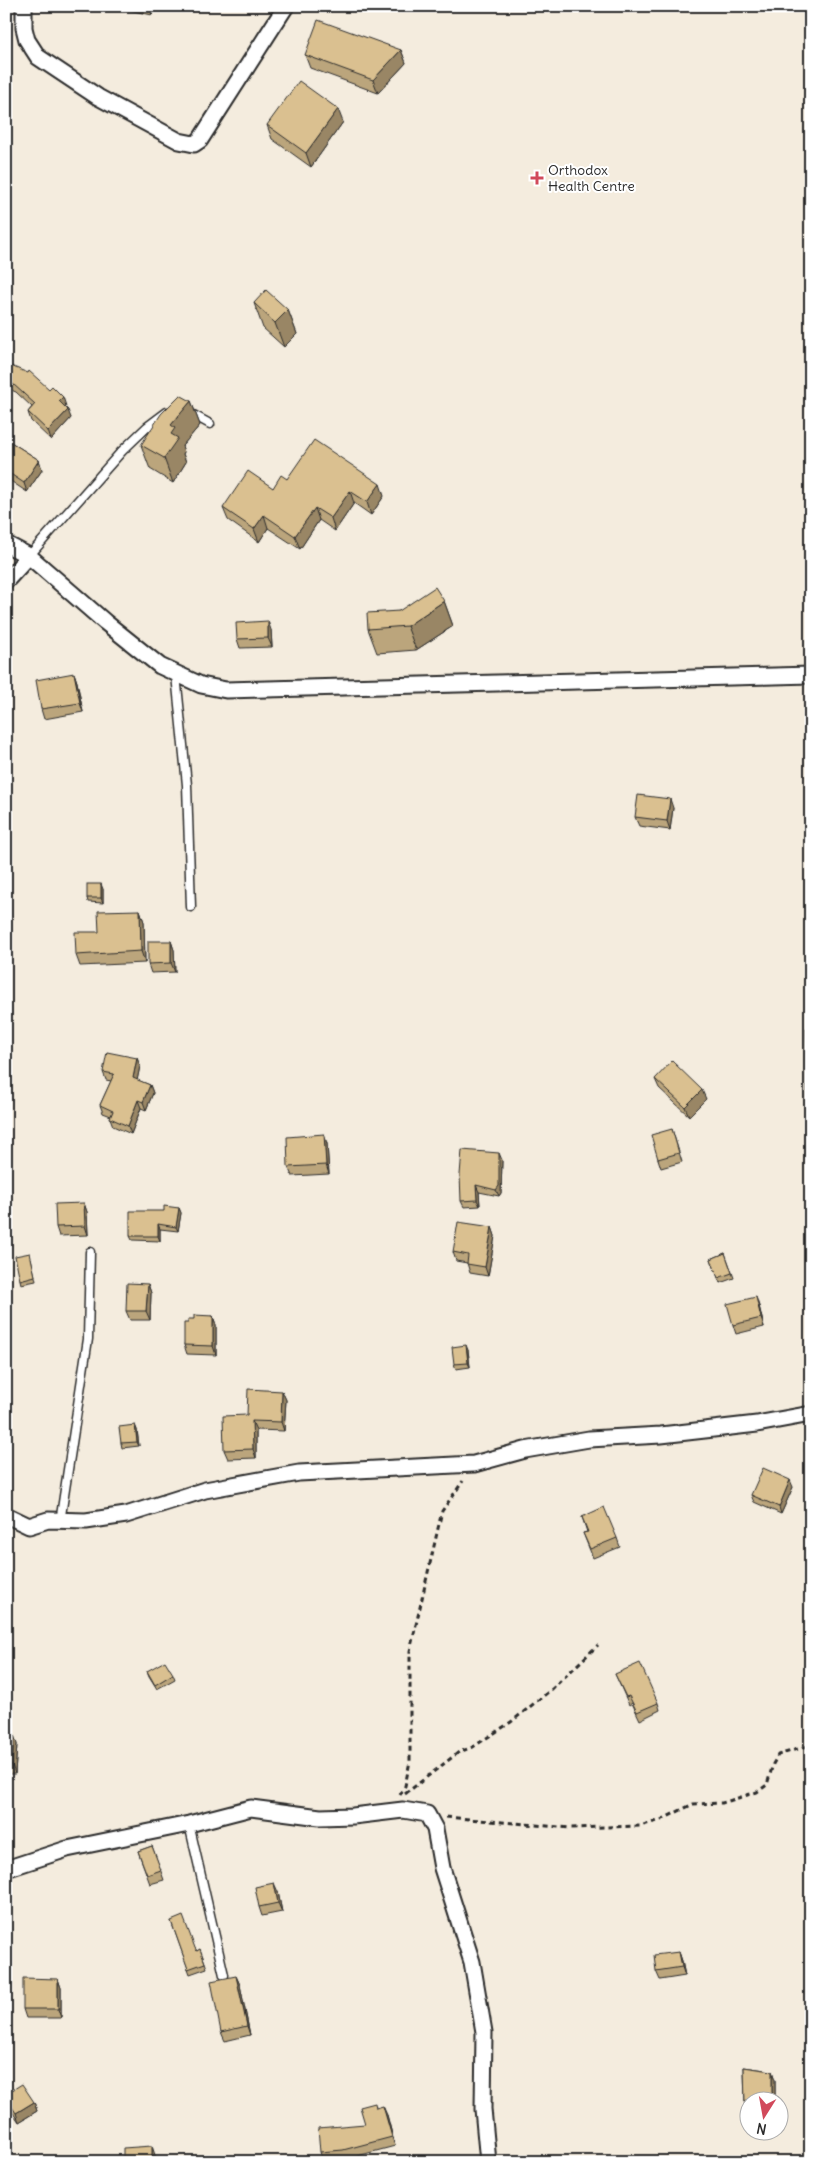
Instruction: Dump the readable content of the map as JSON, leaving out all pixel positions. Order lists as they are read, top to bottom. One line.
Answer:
{"places":{"health":["Orthodox Health Centre"]},"north":"bottom"}
